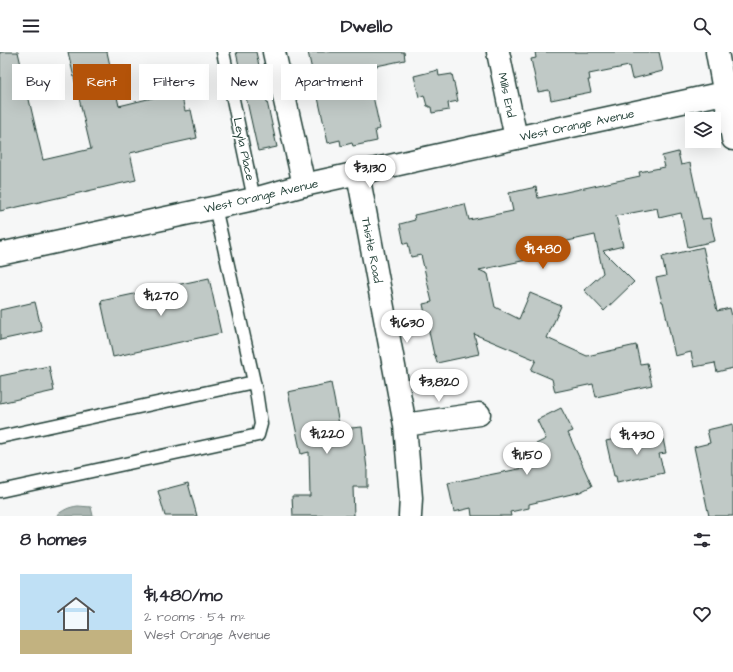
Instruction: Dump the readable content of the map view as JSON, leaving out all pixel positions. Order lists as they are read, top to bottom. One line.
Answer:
{"streets":{"street":["Mills End","West Orange Avenue","Thistle Road"],"lane":["Leyla Place"]},"crossings":[["Mills End","West Orange Avenue"],["West Orange Avenue","Leyla Place"],["West Orange Avenue","Thistle Road"]],"page":{"header":"Dwello","chip":["Buy","Rent","Filters","New","Apartment"],"price":["$3,130","$1,480","$1,270","$1,630","$3,820","$1,220","$1,430","$1,150"],"heading":"8 homes","list":[{"name":"$1,480/mo","note":"2 rooms · 54 m² · West Orange Avenue"}]}}
